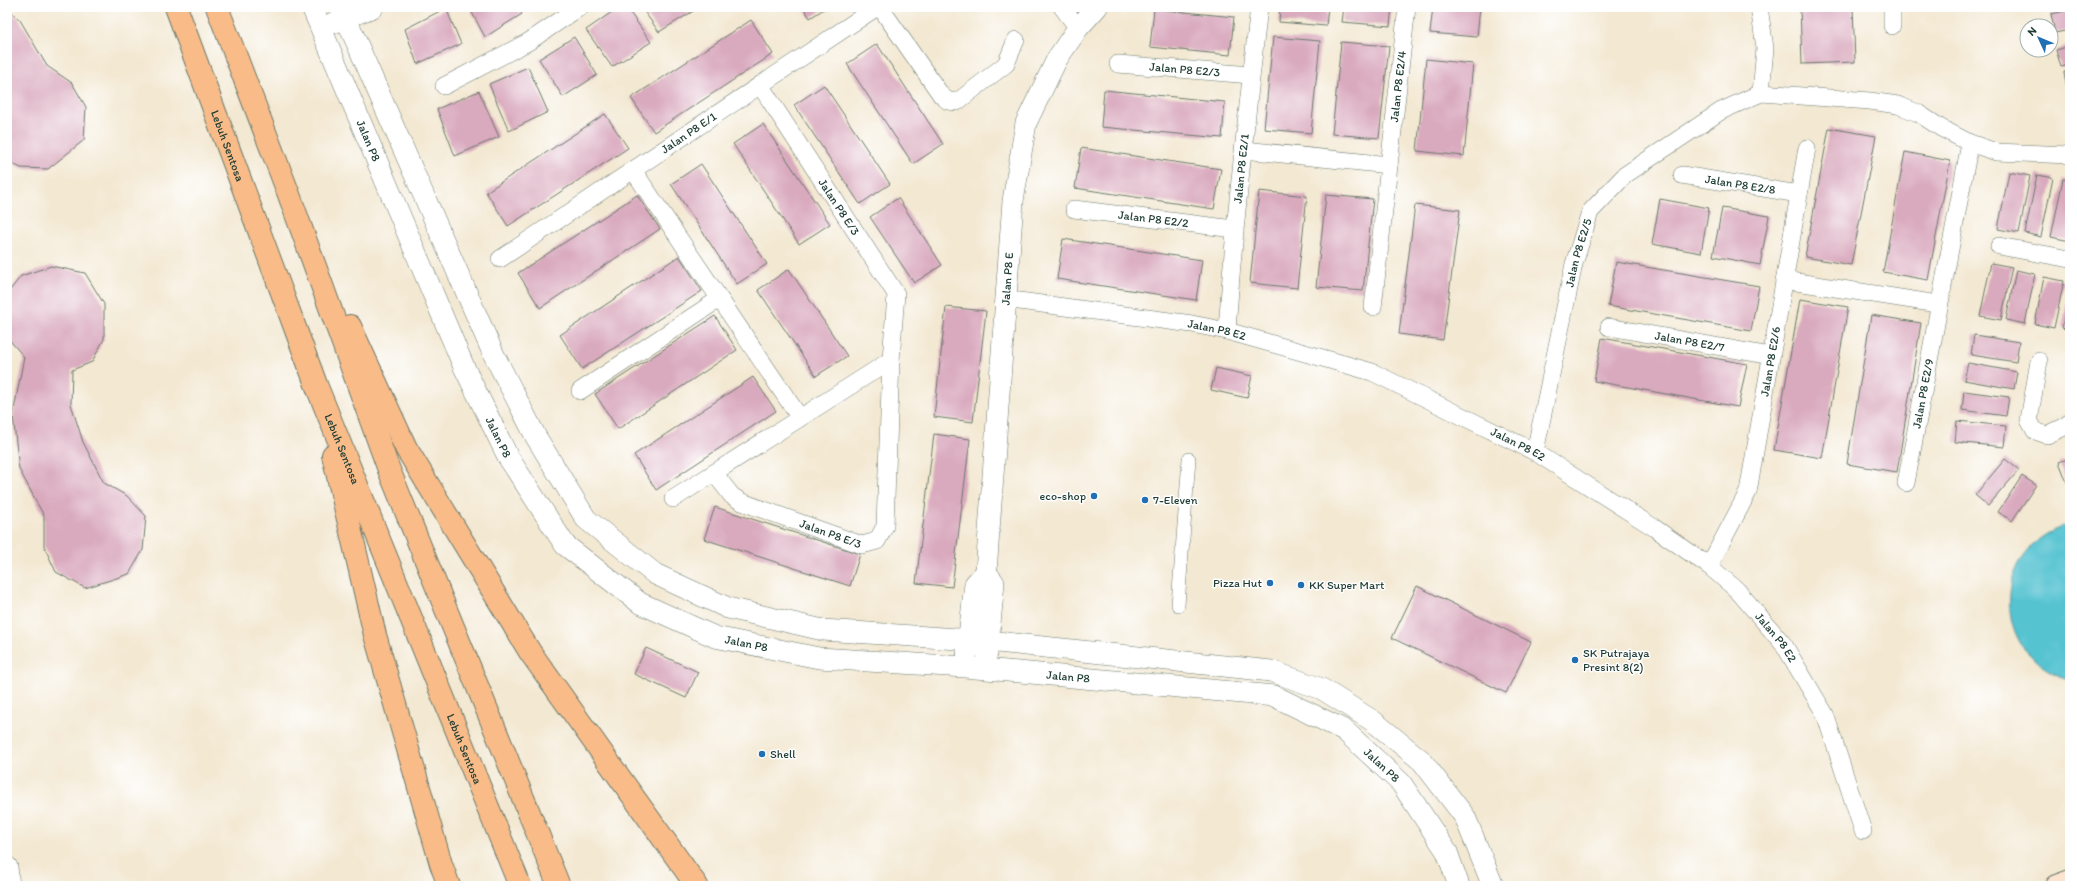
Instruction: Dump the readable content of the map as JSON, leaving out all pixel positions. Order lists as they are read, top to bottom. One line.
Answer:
{"streets":{"main road":["Lebuh Sentosa"],"street":["Jalan P8 E2/3","Jalan P8 E2/4","Jalan P8 E/1","Jalan P8","Jalan P8 E2/1","Jalan P8 E2/8","Jalan P8 E/3","Jalan P8 E2/2","Jalan P8 E2/5","Jalan P8 E","Jalan P8 E2","Jalan P8 E2/7","Jalan P8 E2/6","Jalan P8 E2/9"]},"crossings":[["Jalan P8 E2/3","Jalan P8 E2/1"],["Jalan P8 E/1","Jalan P8 E/3"],["Jalan P8 E2/1","Jalan P8 E2/2"],["Jalan P8 E2/1","Jalan P8 E2"],["Jalan P8 E2/8","Jalan P8 E2/6"],["Jalan P8 E2/5","Jalan P8 E2"],["Jalan P8 E","Jalan P8 E2"],["Jalan P8 E2","Jalan P8 E2/6"],["Jalan P8 E2/7","Jalan P8 E2/6"]],"places":["eco-shop","7-Eleven","Pizza Hut","KK Super Mart","SK Putrajaya Presint 8(2)","Shell"],"north":"top left"}
